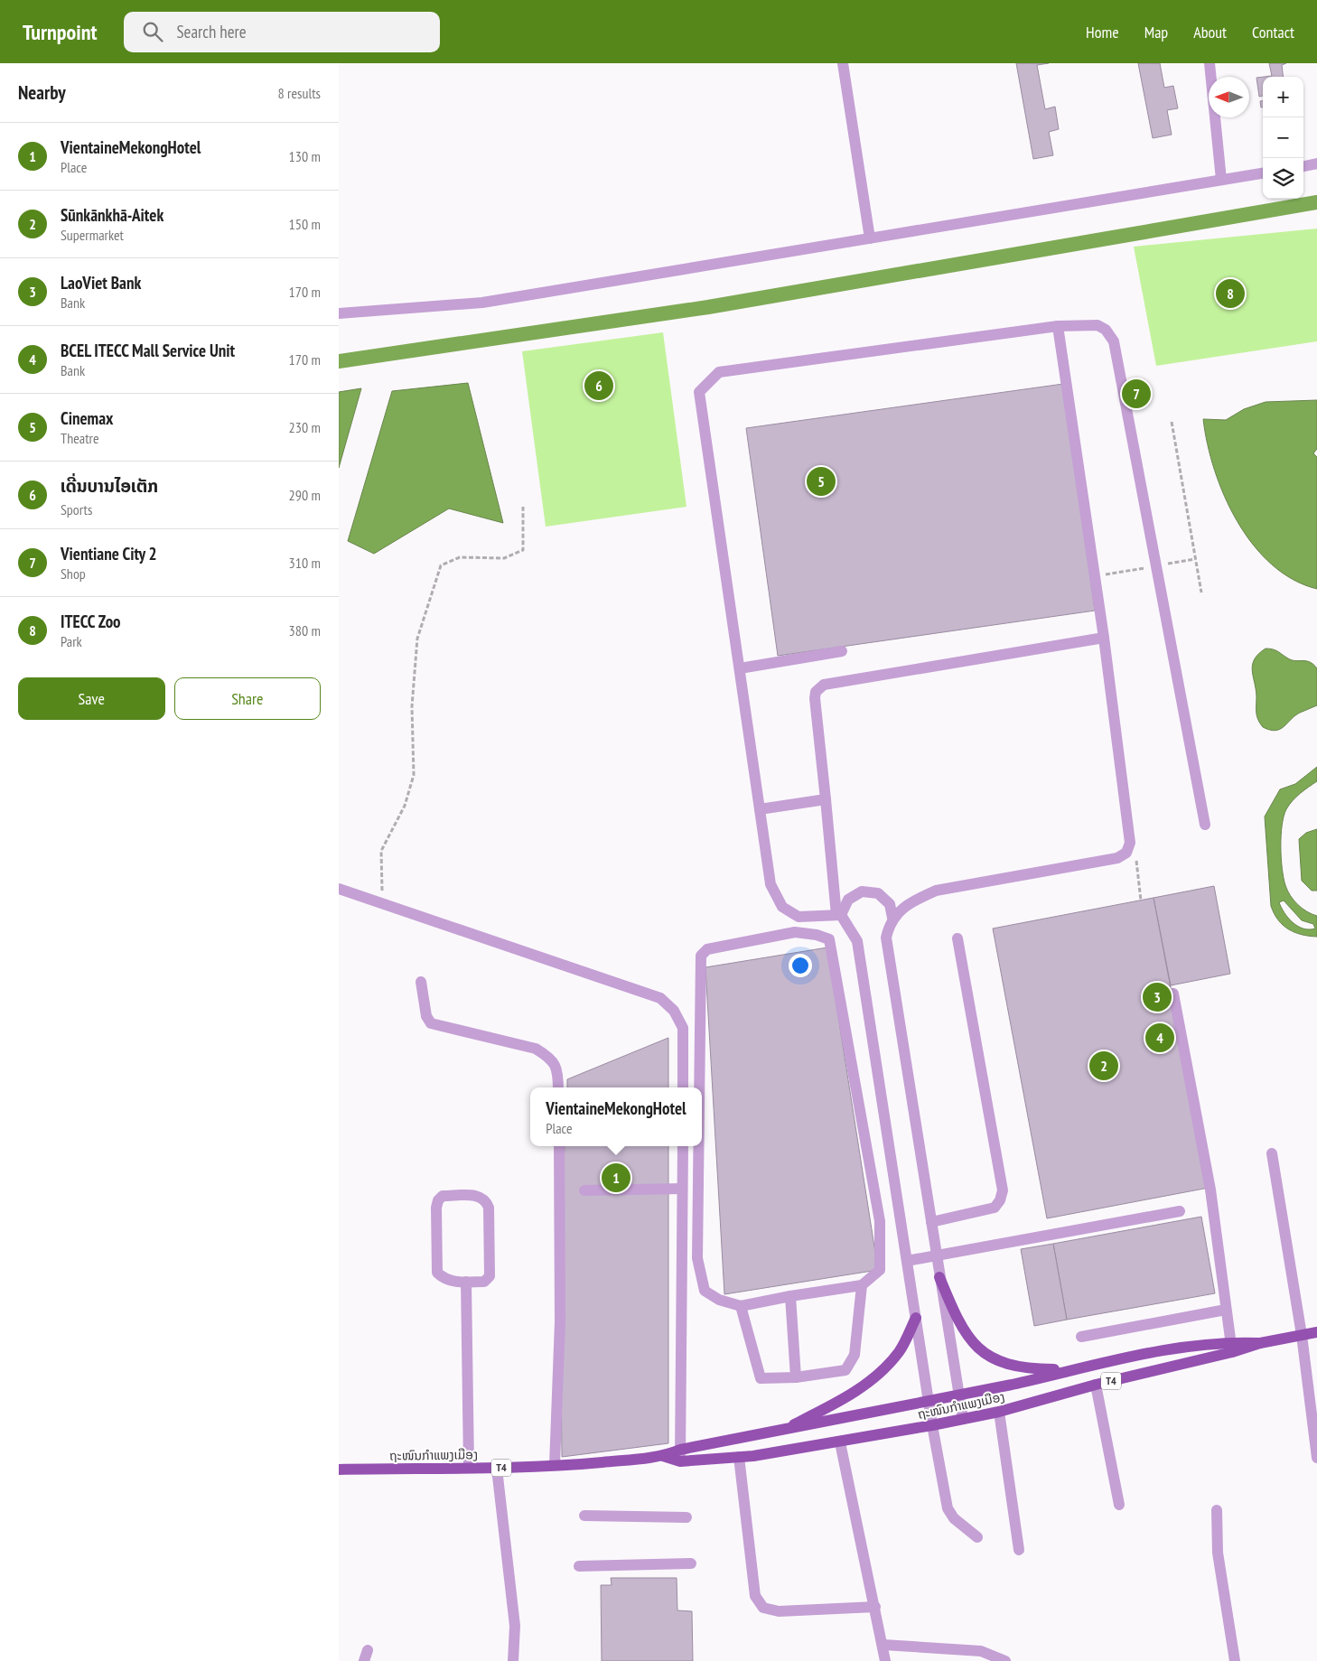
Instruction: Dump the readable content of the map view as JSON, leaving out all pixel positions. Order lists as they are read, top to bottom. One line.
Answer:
{"streets":{"main road":["T4","ຖະໜົນກຳແພງເມືອງ"]},"north":"left","page":{"header":"Turnpoint","search":"Search here","nav":["Home","Map","About","Contact"],"heading":["Nearby","8 results"],"map_buttons":["+","−"],"list":[{"mark":"1","name":"VientaineMekongHotel","note":"Place","value":"130 m"},{"mark":"2","name":"Sūnkānkhā-Aitek","note":"Supermarket","value":"150 m"},{"mark":"3","name":"LaoViet Bank","note":"Bank","value":"170 m"},{"mark":"4","name":"BCEL ITECC Mall Service Unit","note":"Bank","value":"170 m"},{"mark":"5","name":"Cinemax","note":"Theatre","value":"230 m"},{"mark":"6","name":"ເດີ່ນບານໄອເຕັກ","note":"Sports","value":"290 m"},{"mark":"7","name":"Vientiane City 2","note":"Shop","value":"310 m"},{"mark":"8","name":"ITECC Zoo","note":"Park","value":"380 m"}],"pins":["8","6","7","5","3","4","2","1"],"buttons":["Save","Share"],"popup":["VientaineMekongHotel","Place"]}}
